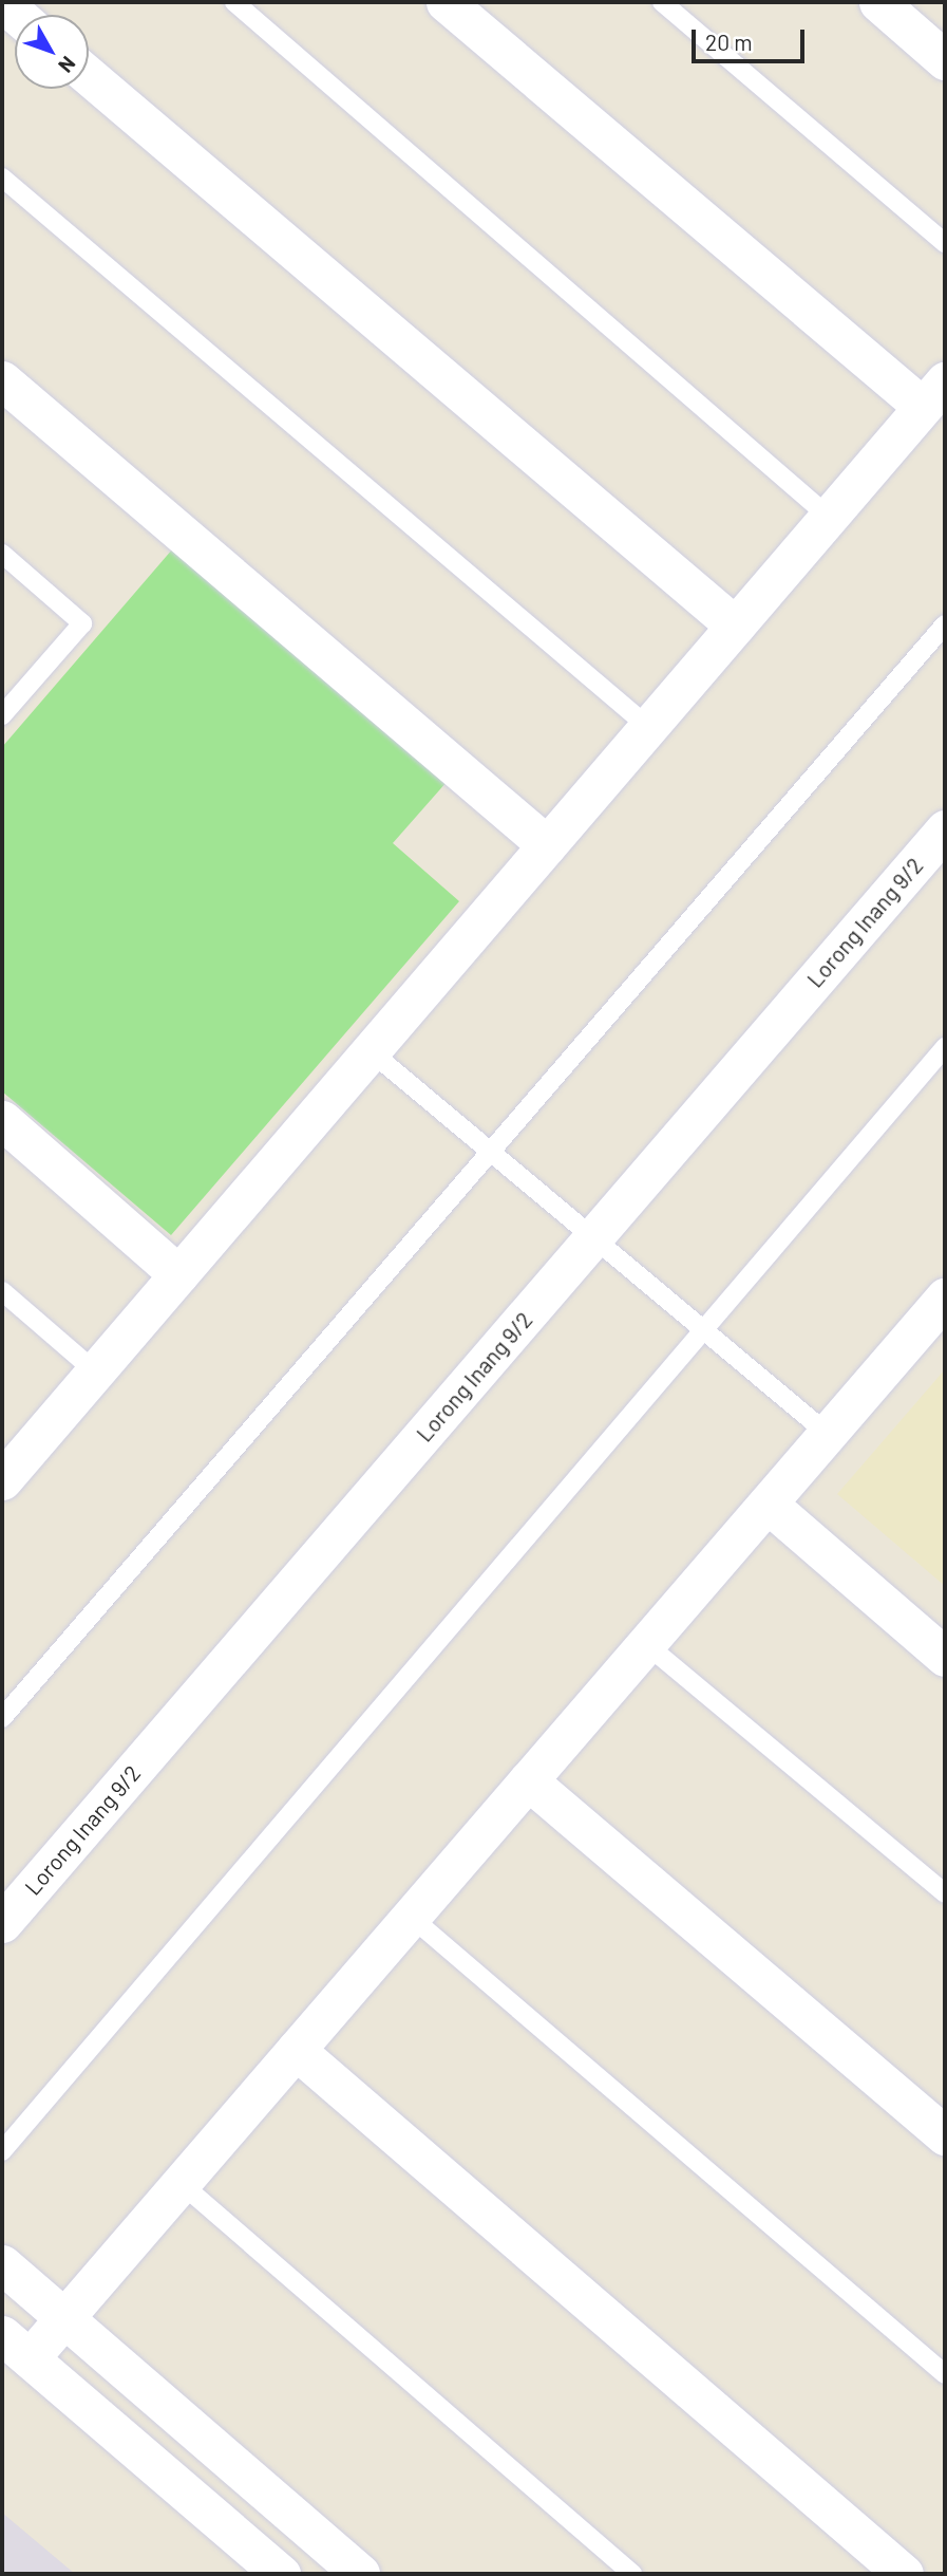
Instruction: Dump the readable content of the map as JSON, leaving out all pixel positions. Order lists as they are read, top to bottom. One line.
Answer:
{"streets":{"street":["Lorong Inang 9/2"]},"scale_bar":"20 m","north":"bottom right"}
